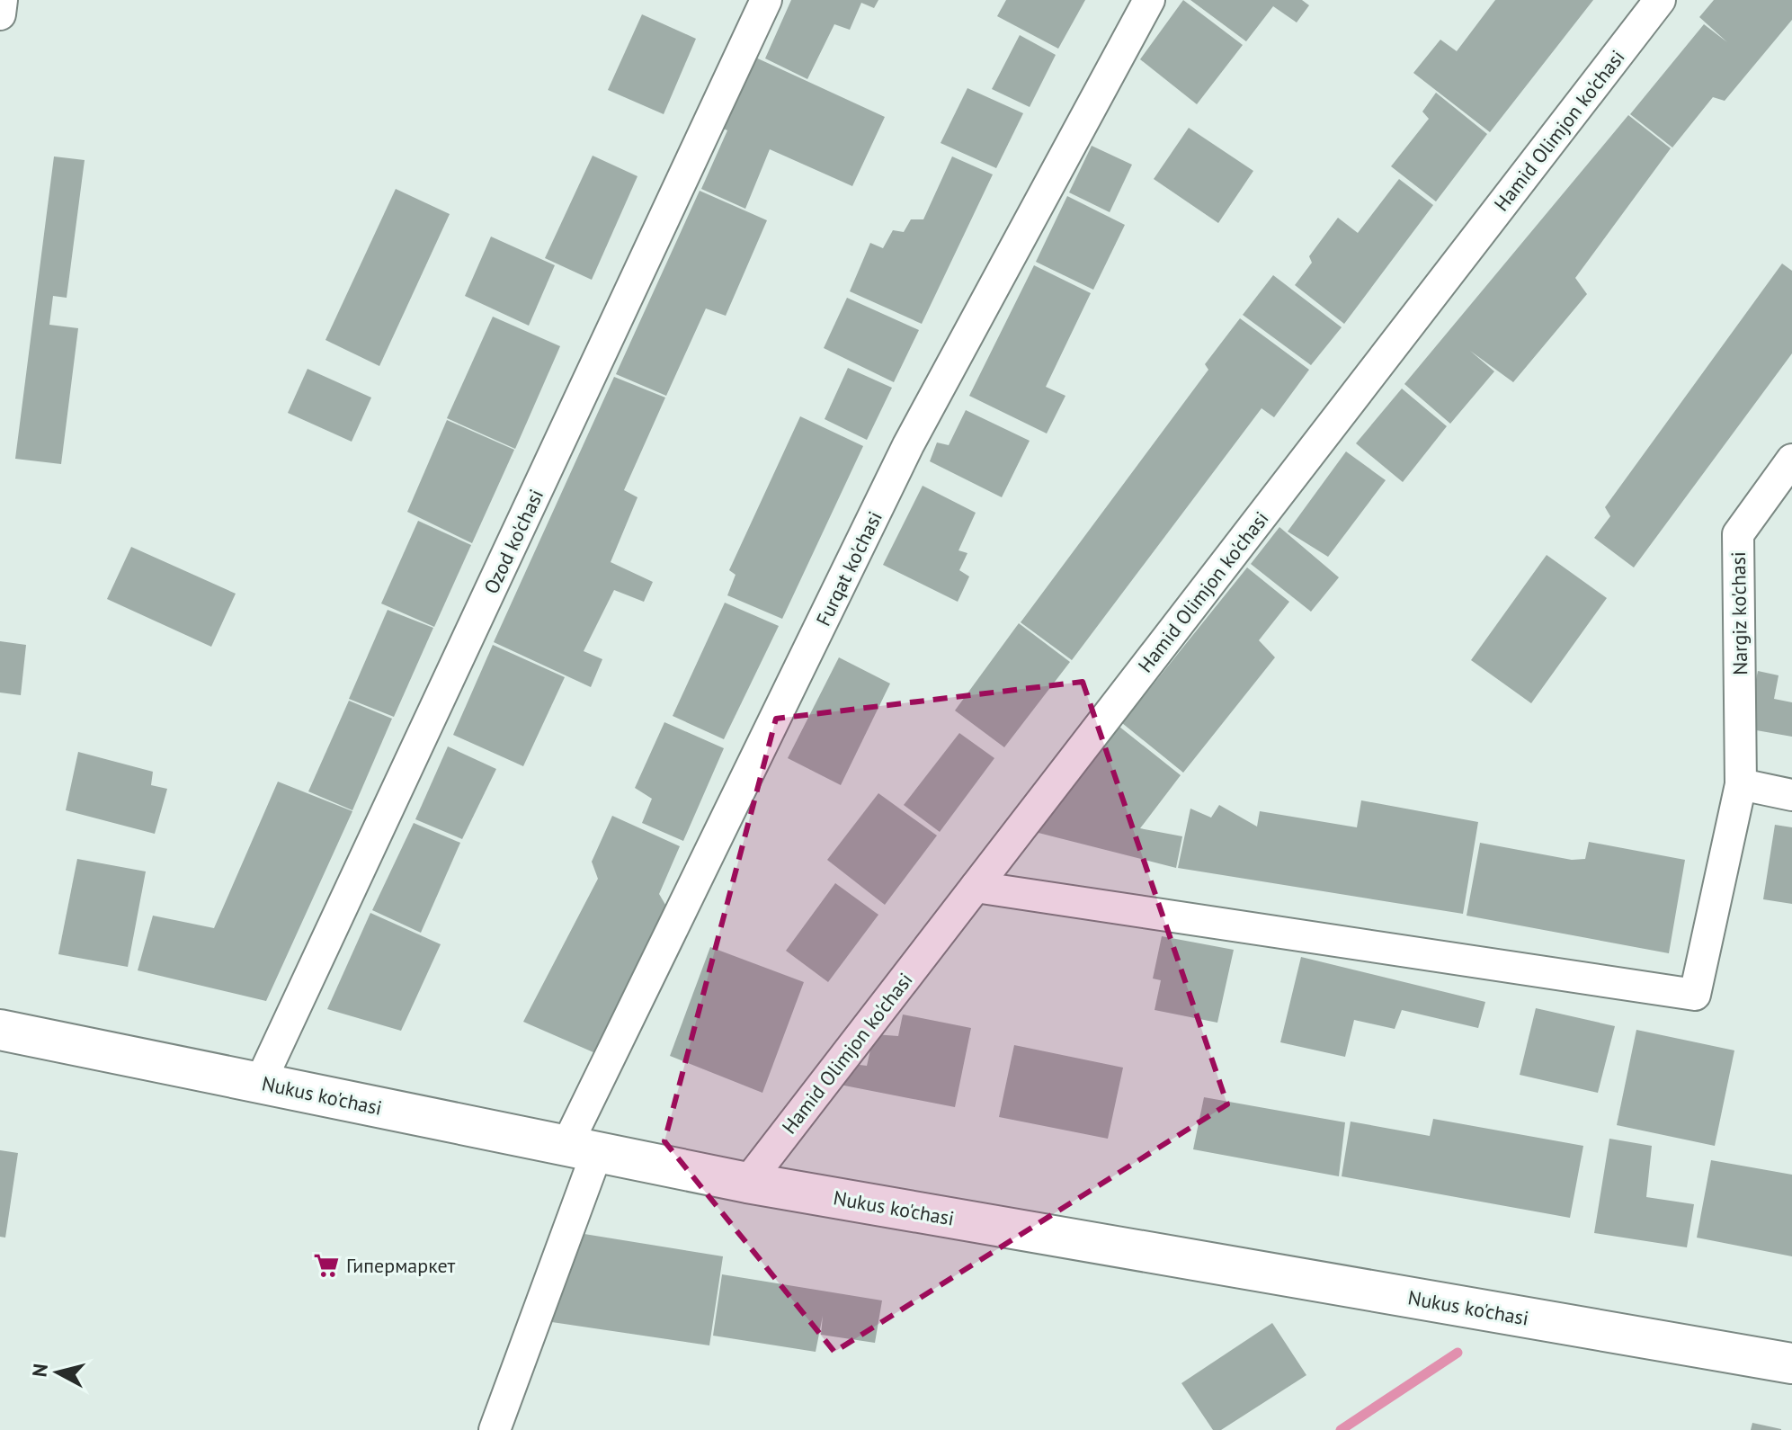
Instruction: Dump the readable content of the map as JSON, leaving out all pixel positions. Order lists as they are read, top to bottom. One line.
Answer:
{"streets":{"main road":["Nukus ko'chasi"],"street":["Hamid Olimjon ko'chasi","Ozod ko'chasi","Furqat ko'chasi","Nargiz ko'chasi"]},"crossings":[["Hamid Olimjon ko'chasi","Nargiz ko'chasi"],["Hamid Olimjon ko'chasi","Nukus ko'chasi"],["Ozod ko'chasi","Nukus ko'chasi"],["Furqat ko'chasi","Nukus ko'chasi"]],"places":{"supermarket":["Гипермаркет"]},"north":"left"}
